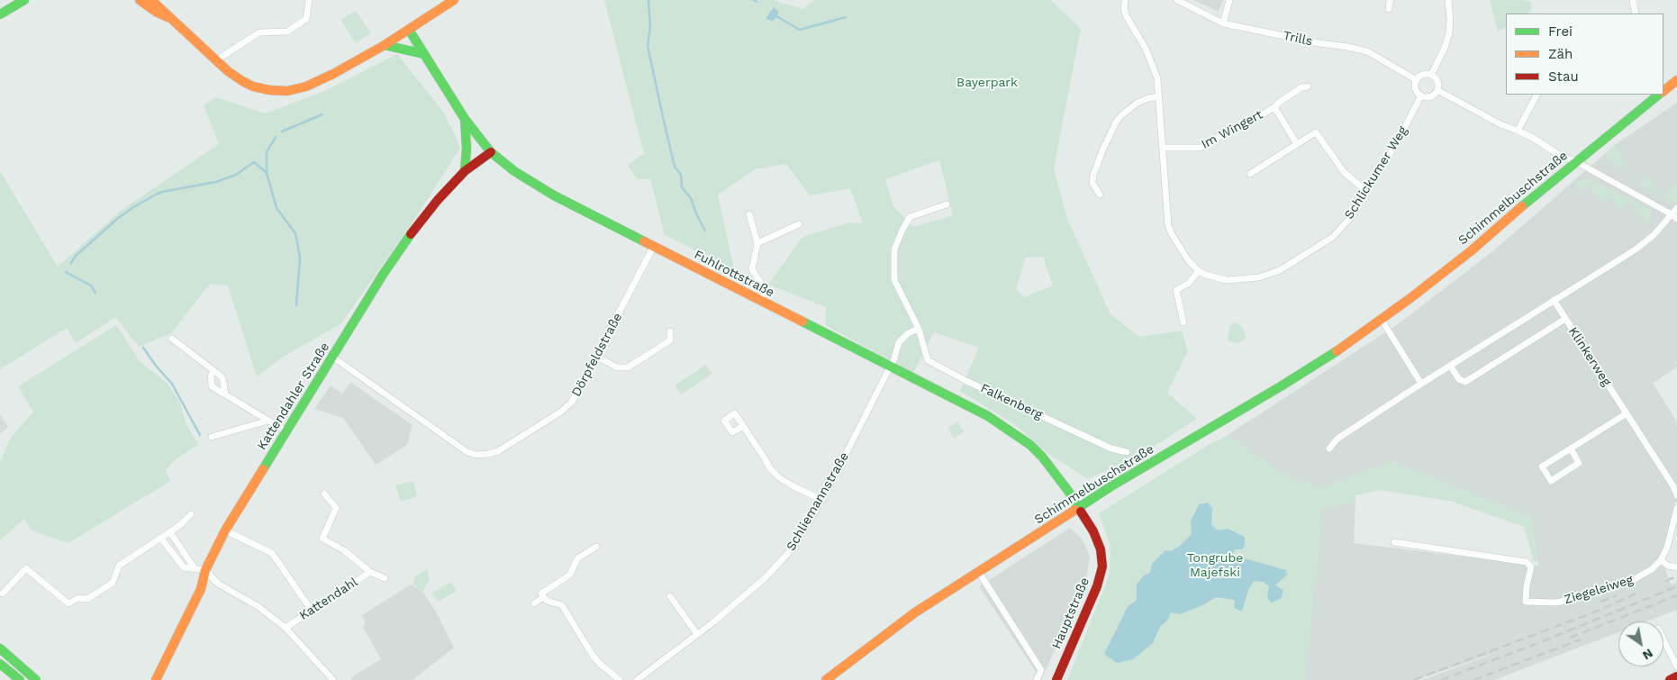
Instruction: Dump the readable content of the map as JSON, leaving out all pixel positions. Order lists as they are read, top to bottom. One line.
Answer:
{"streets":{"street":["Trills","Im Wingert","Schlickumer Weg","Schimmelbuschstraße","Fuhlrottstraße","Dörpfeldstraße","Klinkerweg","Kattendahler Straße","Falkenberg","Schliemannstraße","Ziegeleiweg","Kattendahl","Hauptstraße"]},"crossings":[["Trills","Schlickumer Weg"],["Schimmelbuschstraße","Fuhlrottstraße"],["Schimmelbuschstraße","Hauptstraße"],["Fuhlrottstraße","Dörpfeldstraße"],["Fuhlrottstraße","Kattendahler Straße"],["Fuhlrottstraße","Schliemannstraße"],["Fuhlrottstraße","Hauptstraße"],["Dörpfeldstraße","Kattendahler Straße"]],"parks":["Bayerpark","Tongrube Majefski"],"legend":["Frei","Zäh","Stau"],"north":"bottom right"}
